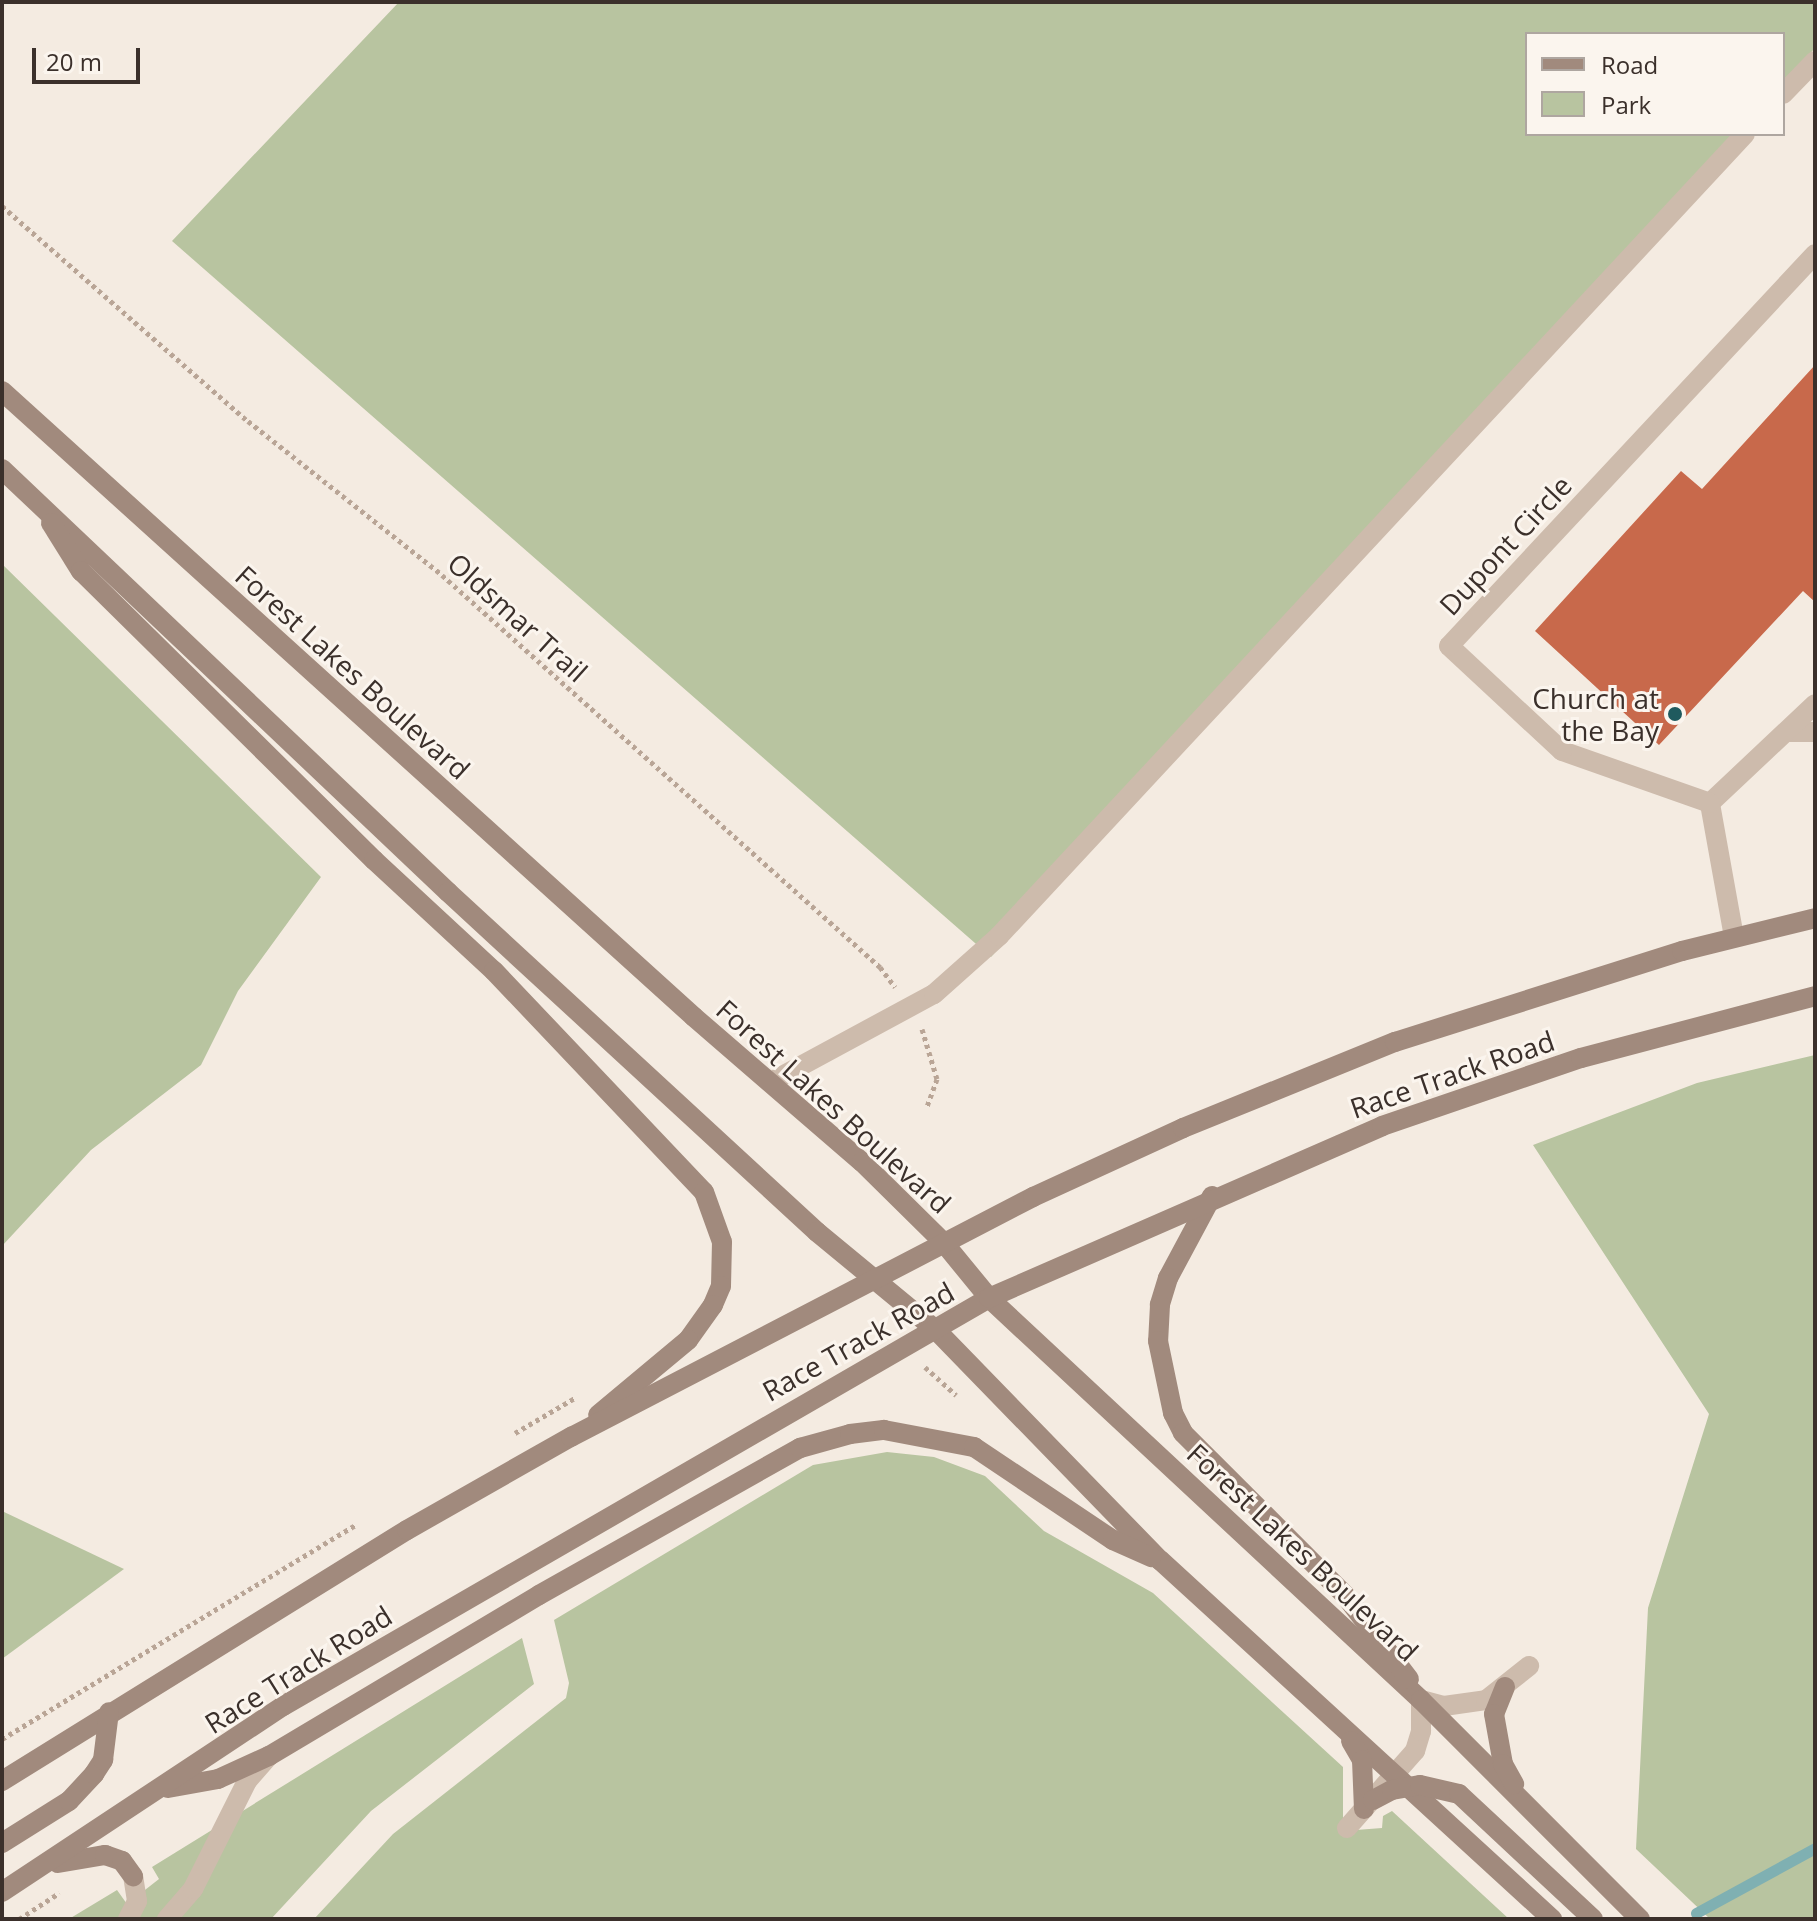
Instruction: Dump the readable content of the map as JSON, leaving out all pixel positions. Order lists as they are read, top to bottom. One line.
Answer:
{"streets":{"main road":["Forest Lakes Boulevard","Race Track Road"],"street":["Dupont Circle"],"path":["Oldsmar Trail"]},"crossings":[["Forest Lakes Boulevard","Race Track Road"]],"places":["Church at the Bay"],"legend":["Road","Park"],"scale_bar":"20 m"}
